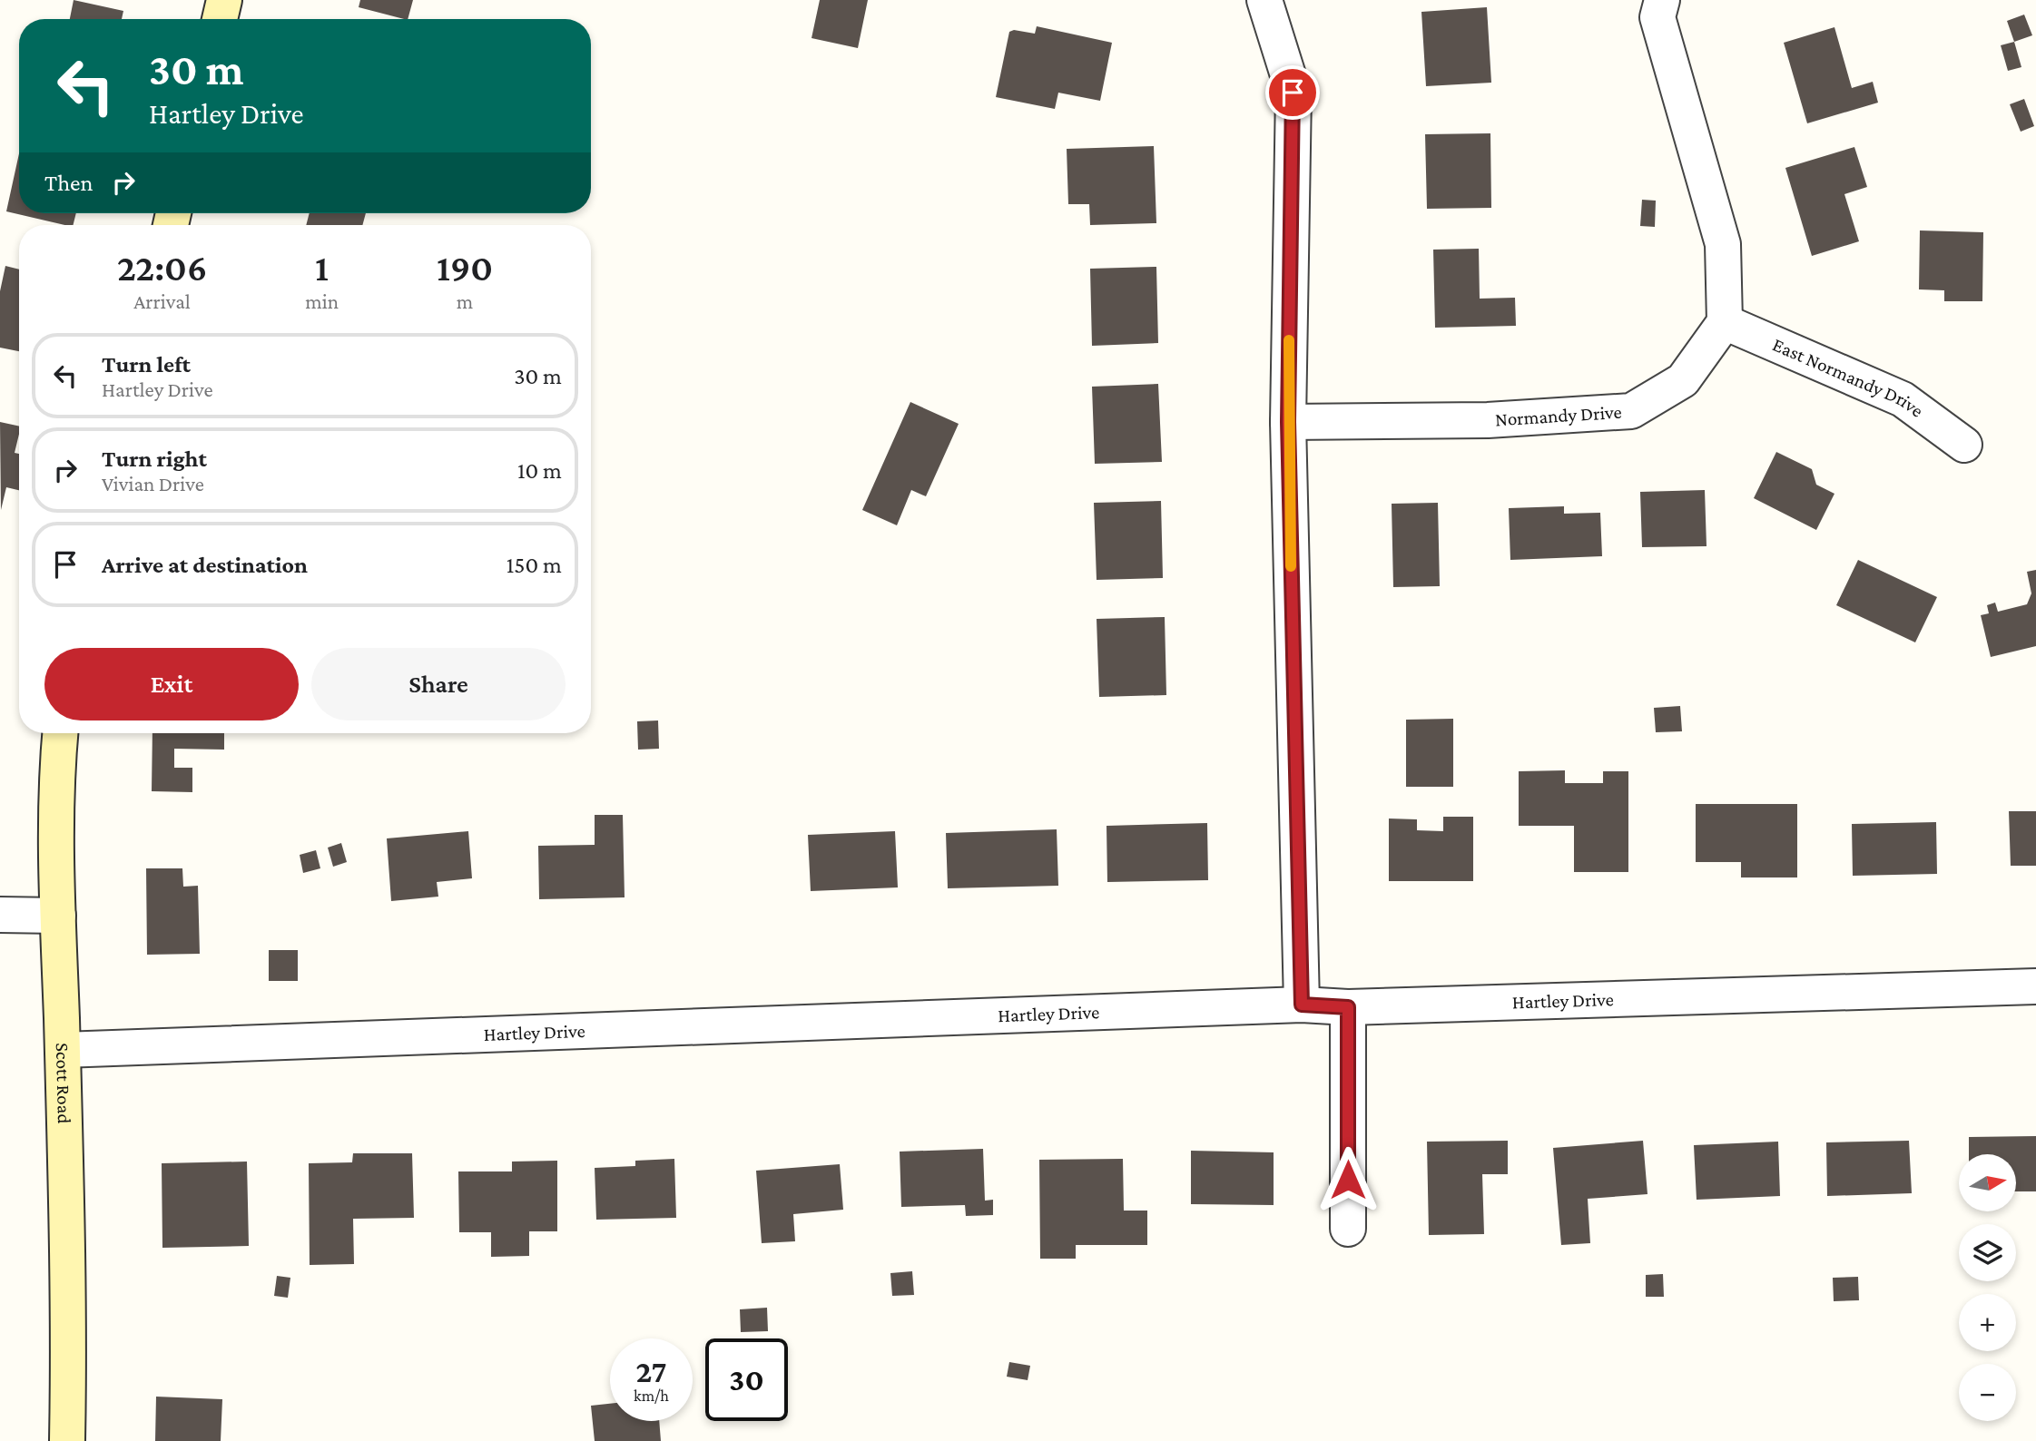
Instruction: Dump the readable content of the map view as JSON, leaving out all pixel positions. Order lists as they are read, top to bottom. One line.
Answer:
{"streets":{"main road":["Scott Road"],"street":["East Normandy Drive","Normandy Drive","Hartley Drive"]},"crossings":[["East Normandy Drive","Normandy Drive"],["Hartley Drive","Scott Road"]],"north":"right","page":{"turn":["30 m","Hartley Drive"],"then":"Then","eta":["22:06","Arrival","1","min","190","m"],"list":[{"name":"Turn left","note":"Hartley Drive","value":"30 m"},{"name":"Turn right","note":"Vivian Drive","value":"10 m"},{"name":"Arrive at destination","value":"150 m"}],"buttons":["Exit","Share"],"map_buttons":["+","−"],"speed":"27 km/h","limit":"30"}}
